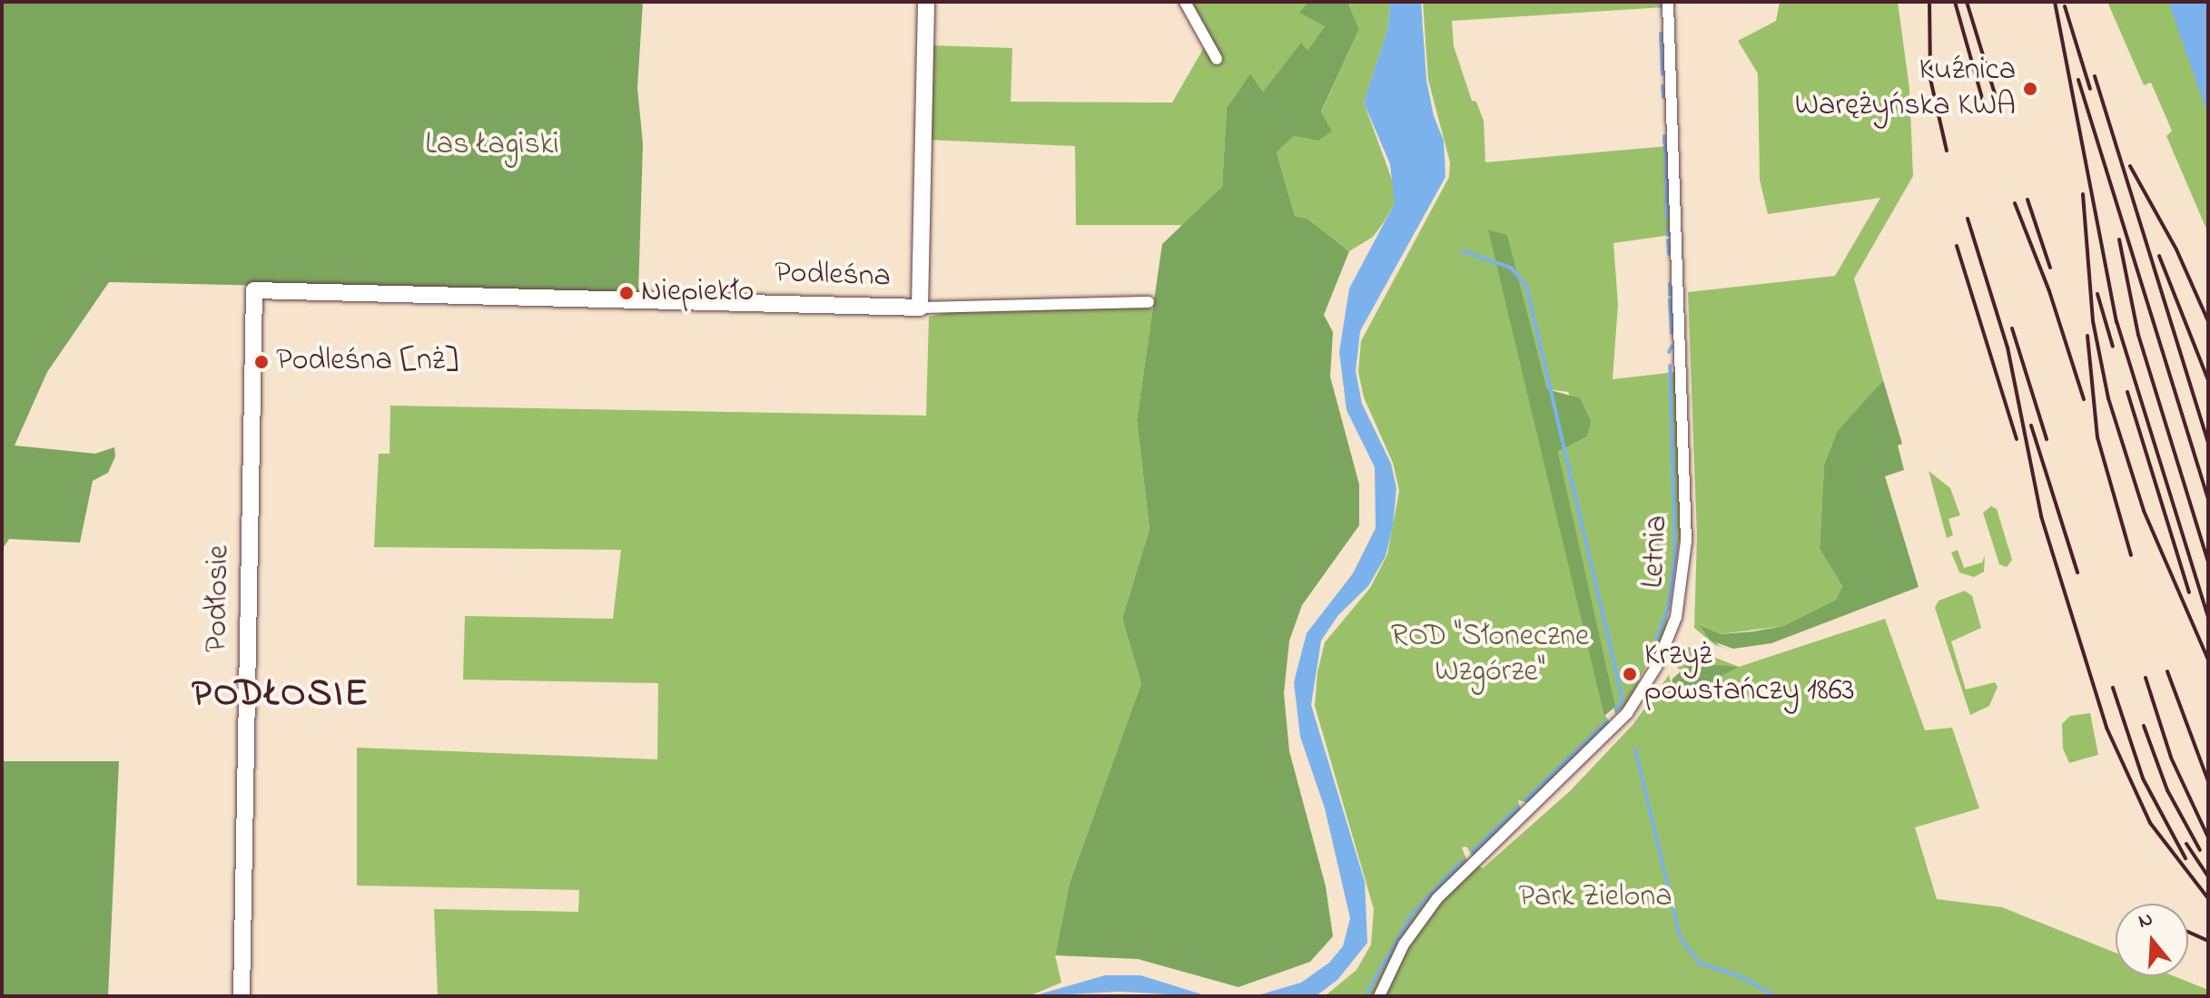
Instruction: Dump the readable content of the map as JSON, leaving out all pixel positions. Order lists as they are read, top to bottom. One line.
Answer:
{"streets":{"street":["Podleśna","Letnia","Podłosie"]},"crossings":[["Podleśna","Podłosie"]],"districts":["PODŁOSIE"],"parks":["Las Łagiski","ROD \"Słoneczne Wzgórze\"","Park Zielona"],"places":["Kuźnica Warężyńska KWA","Niepiekło","Podleśna [nż]","Krzyż powstańczy 1863"],"north":"top"}
